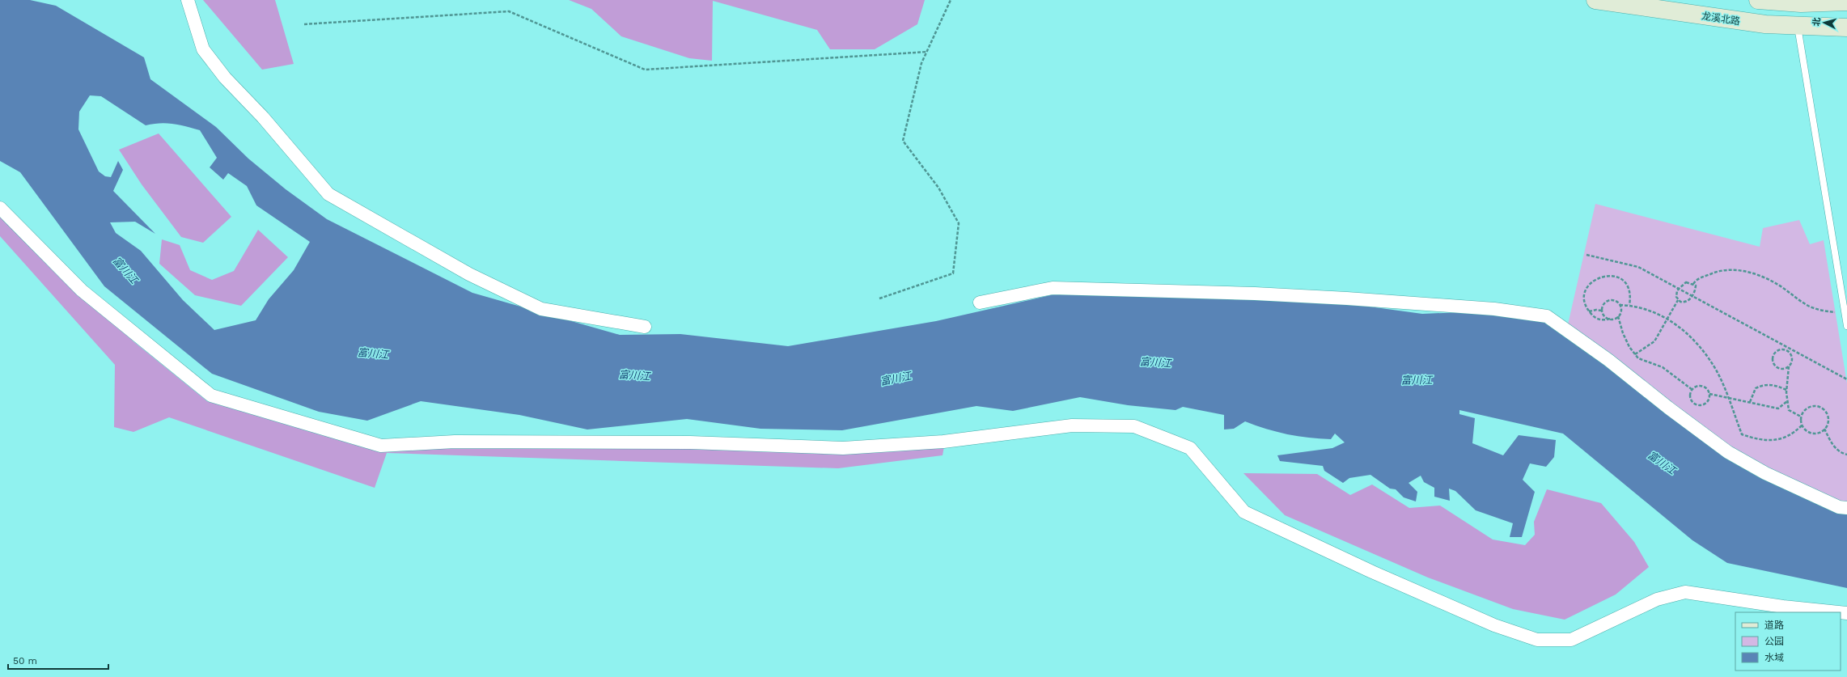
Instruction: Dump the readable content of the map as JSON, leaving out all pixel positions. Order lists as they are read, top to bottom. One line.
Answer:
{"streets":{"main road":["龙溪北路"]},"water":["富川江"],"legend":["道路","公园","水域"],"scale_bar":"50 m","north":"left"}
